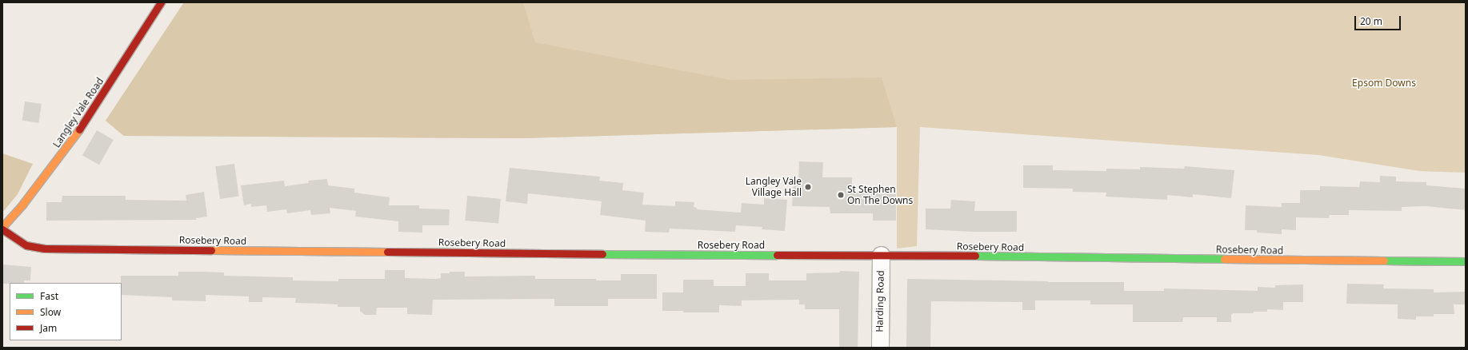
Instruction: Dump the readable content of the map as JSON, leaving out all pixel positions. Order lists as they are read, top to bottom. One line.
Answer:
{"streets":{"street":["Langley Vale Road","Rosebery Road","Harding Road"]},"crossings":[["Rosebery Road","Harding Road"]],"parks":["Epsom Downs"],"places":["Langley Vale Village Hall","St Stephen On The Downs"],"legend":["Fast","Slow","Jam"],"scale_bar":"20 m"}
